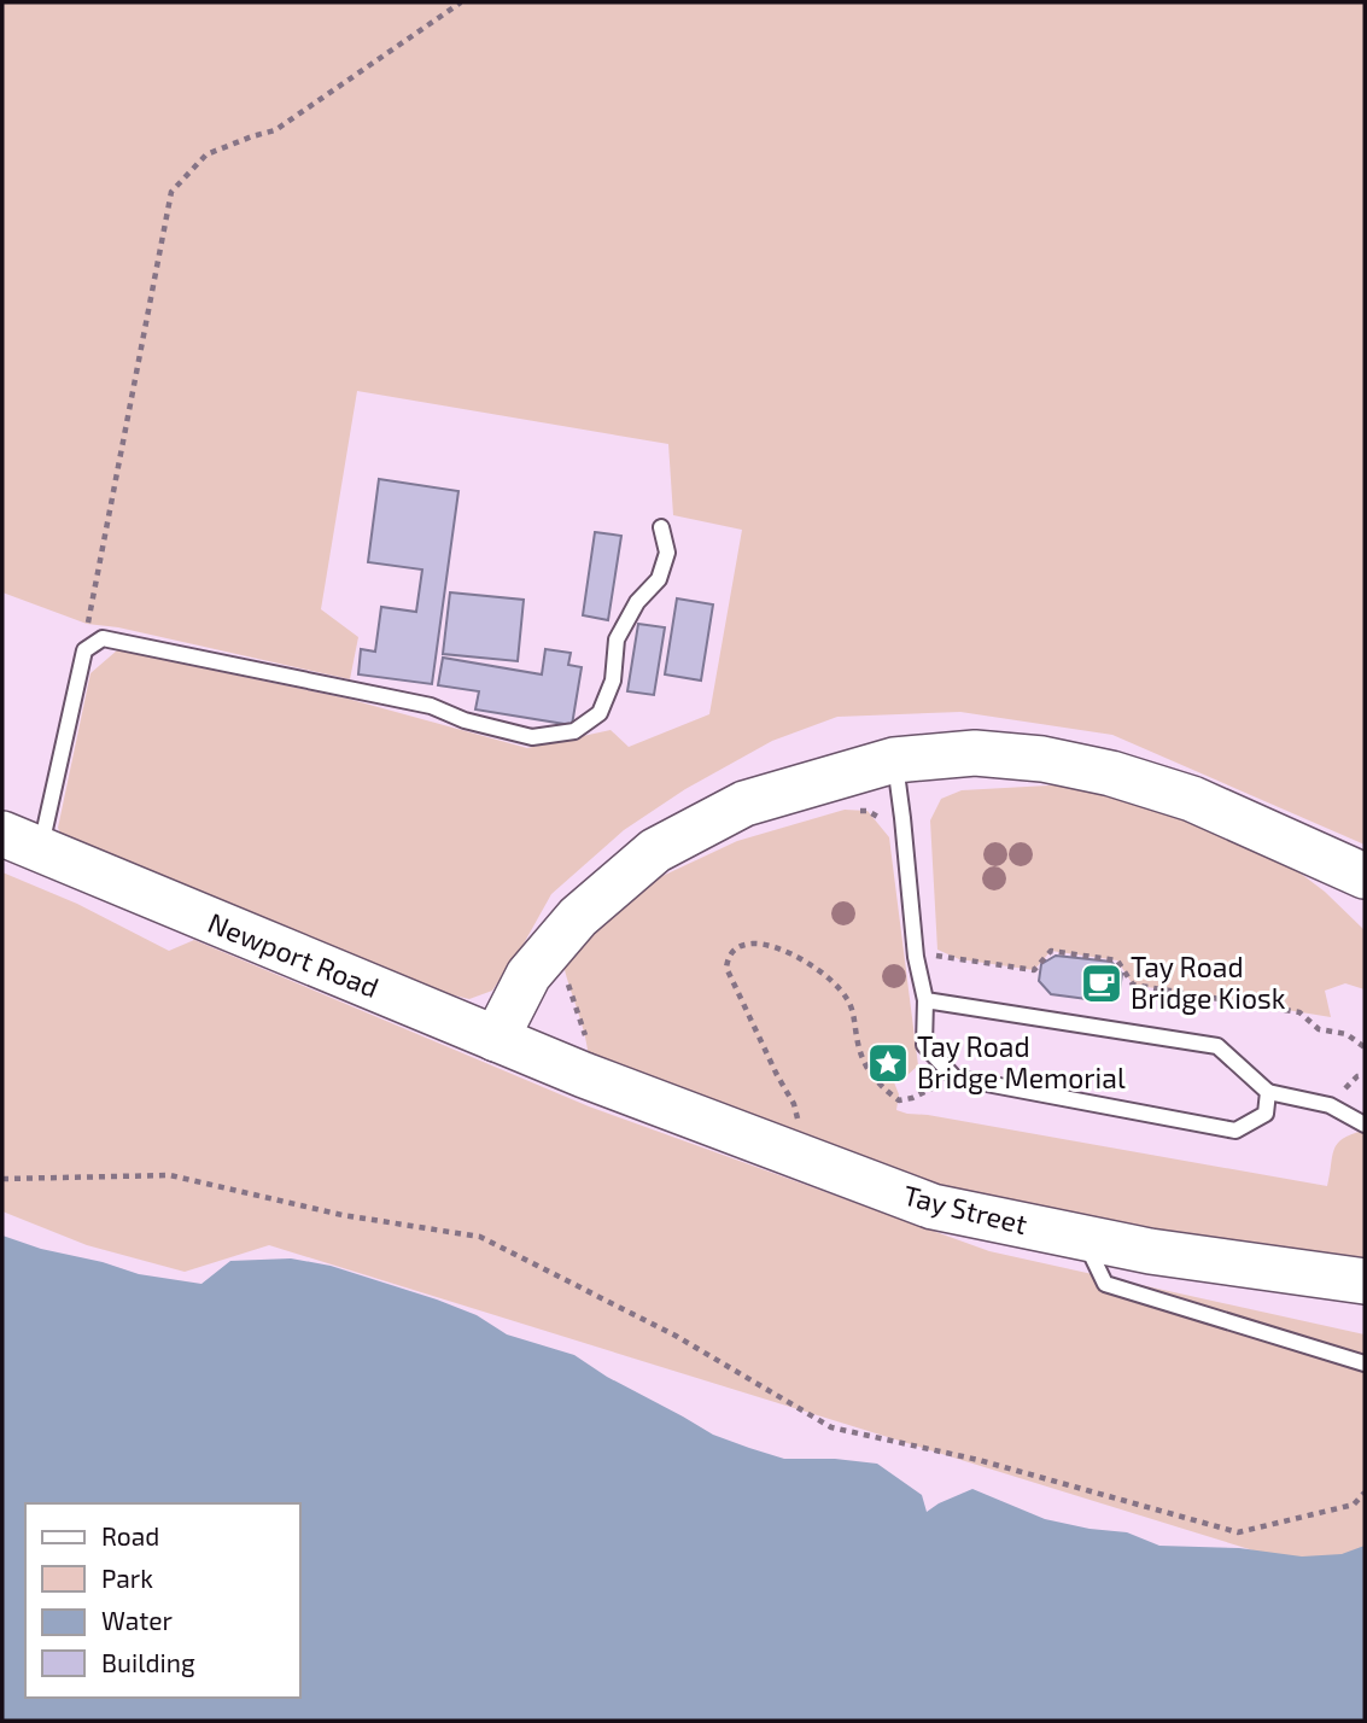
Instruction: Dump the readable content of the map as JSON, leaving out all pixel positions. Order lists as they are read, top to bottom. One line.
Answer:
{"streets":{"main road":["Newport Road","Tay Street"]},"crossings":[["Newport Road","Tay Street"]],"places":{"cafe":["Tay Road Bridge Kiosk"],"place":["Tay Road Bridge Memorial"]},"legend":["Road","Park","Water","Building"]}
